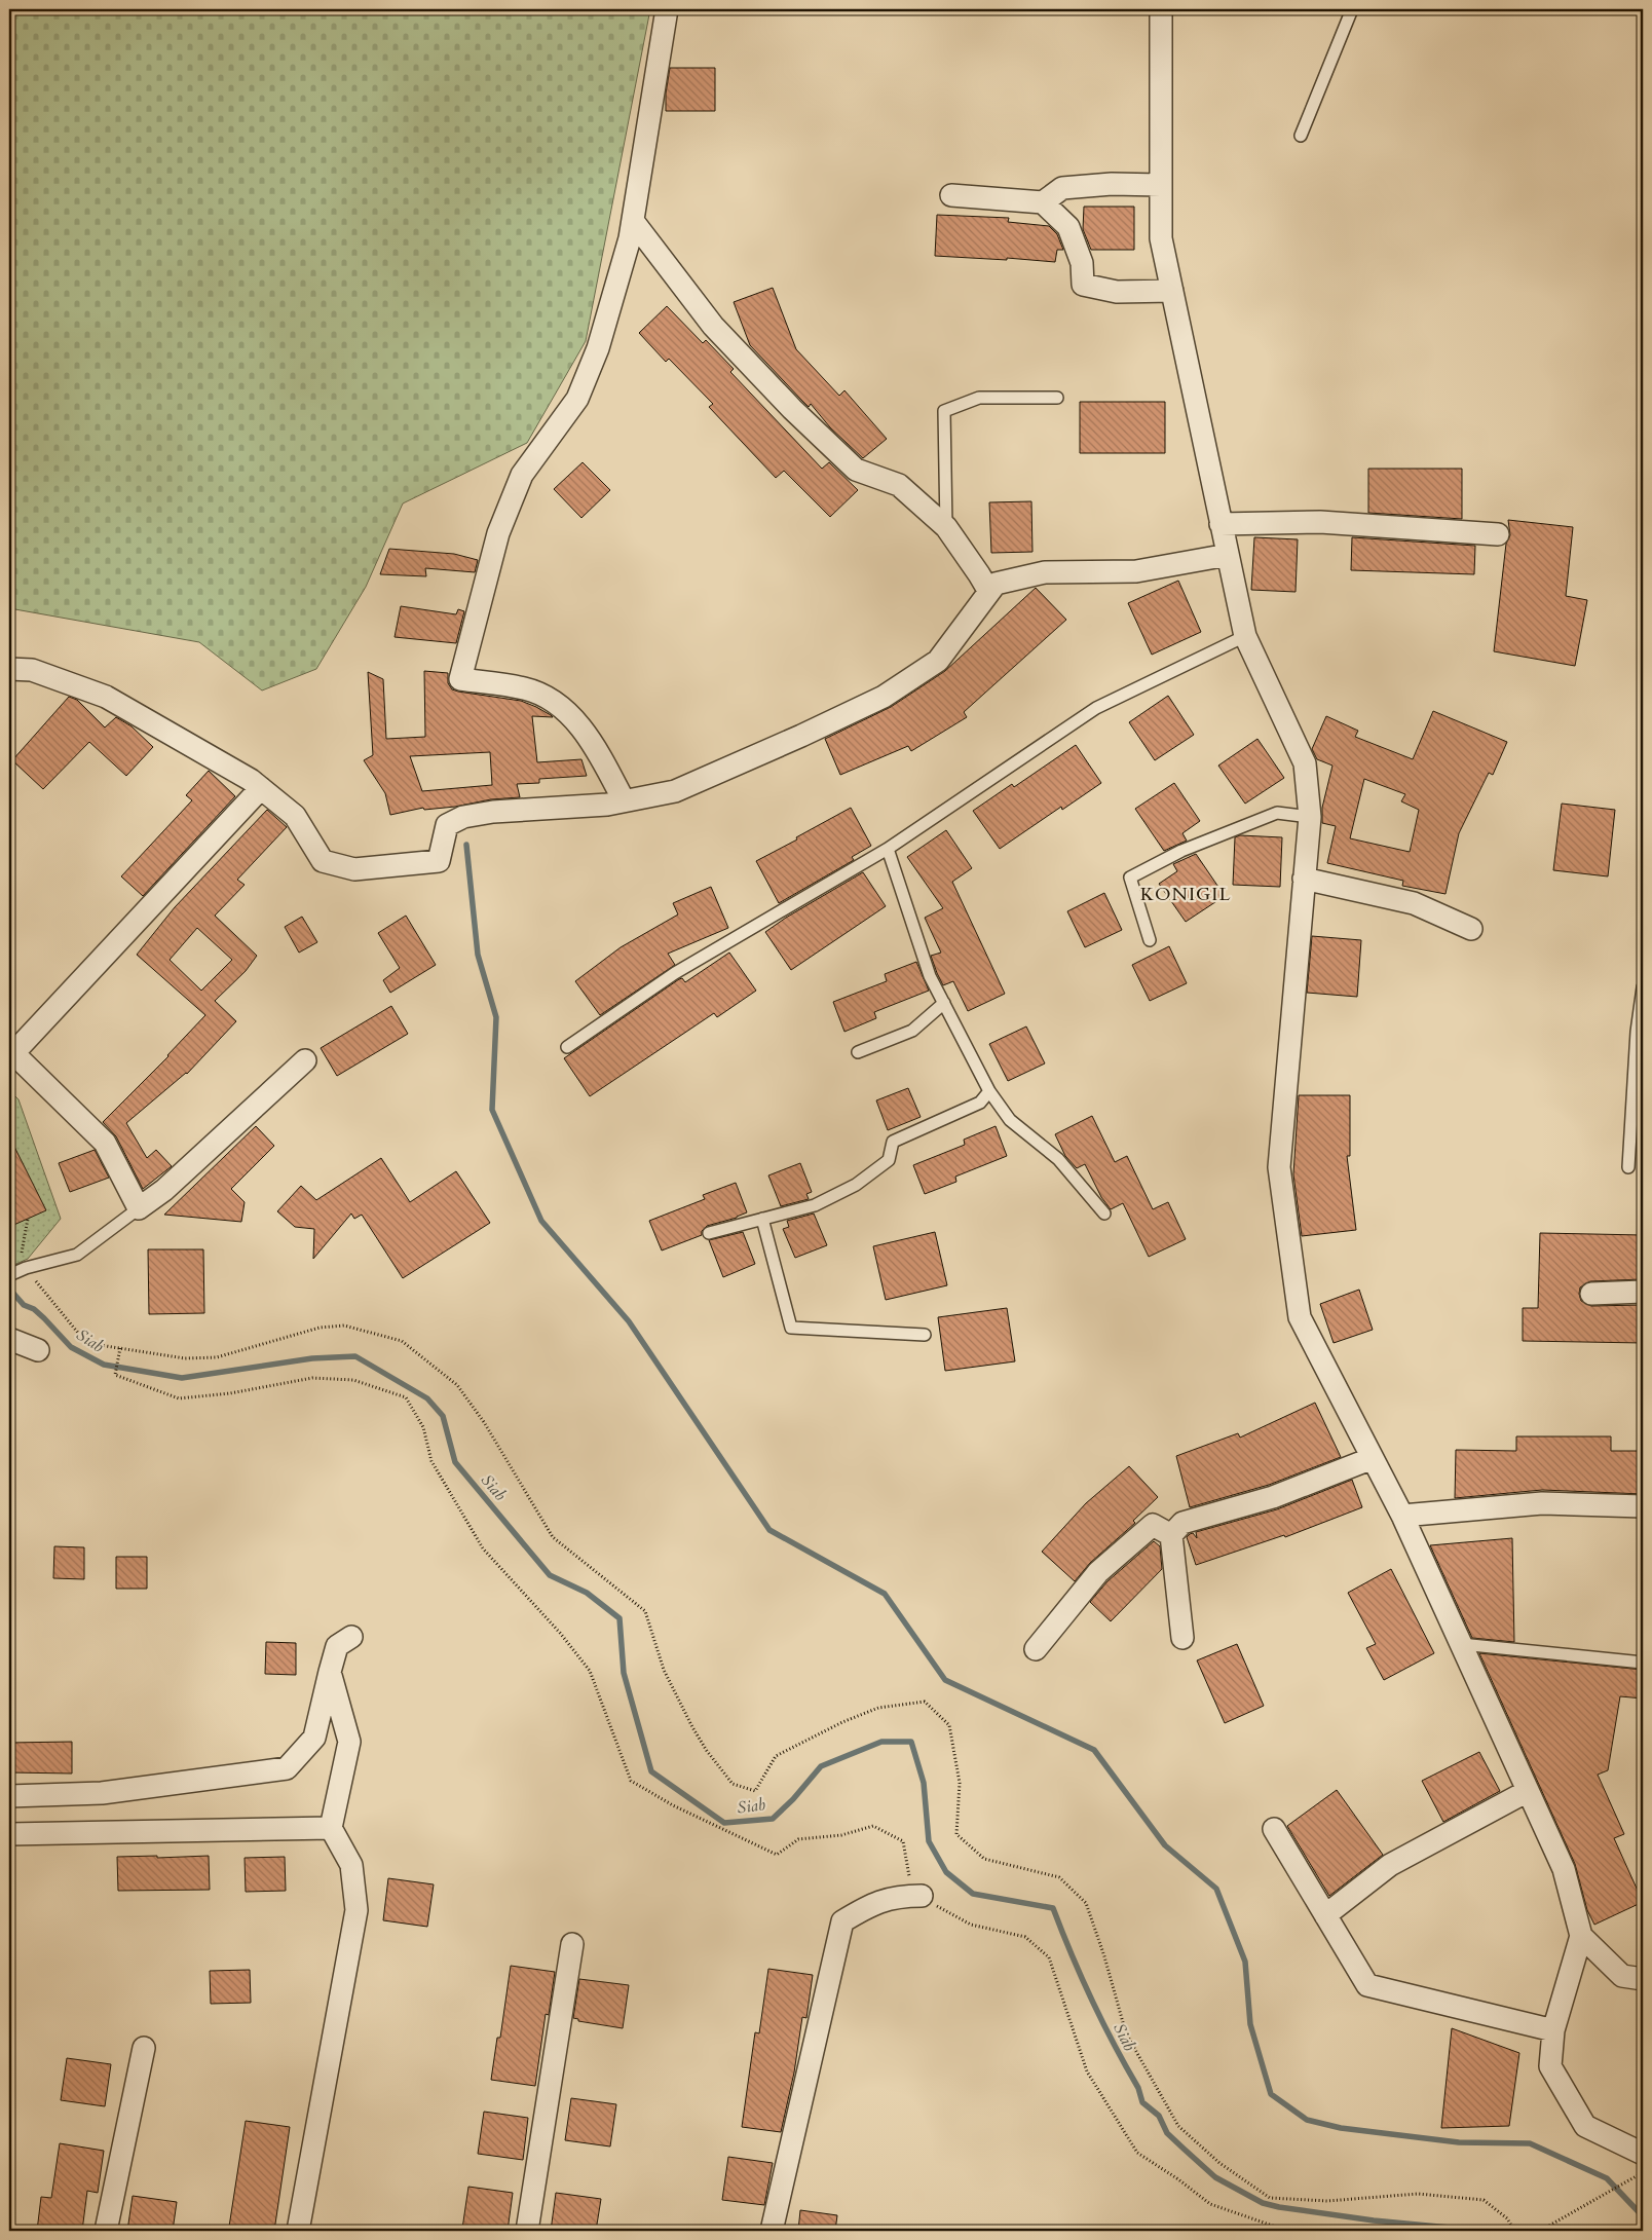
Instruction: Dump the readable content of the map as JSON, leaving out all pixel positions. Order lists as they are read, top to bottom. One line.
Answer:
{"districts":["KONIGIL"],"water":["Siab"]}
